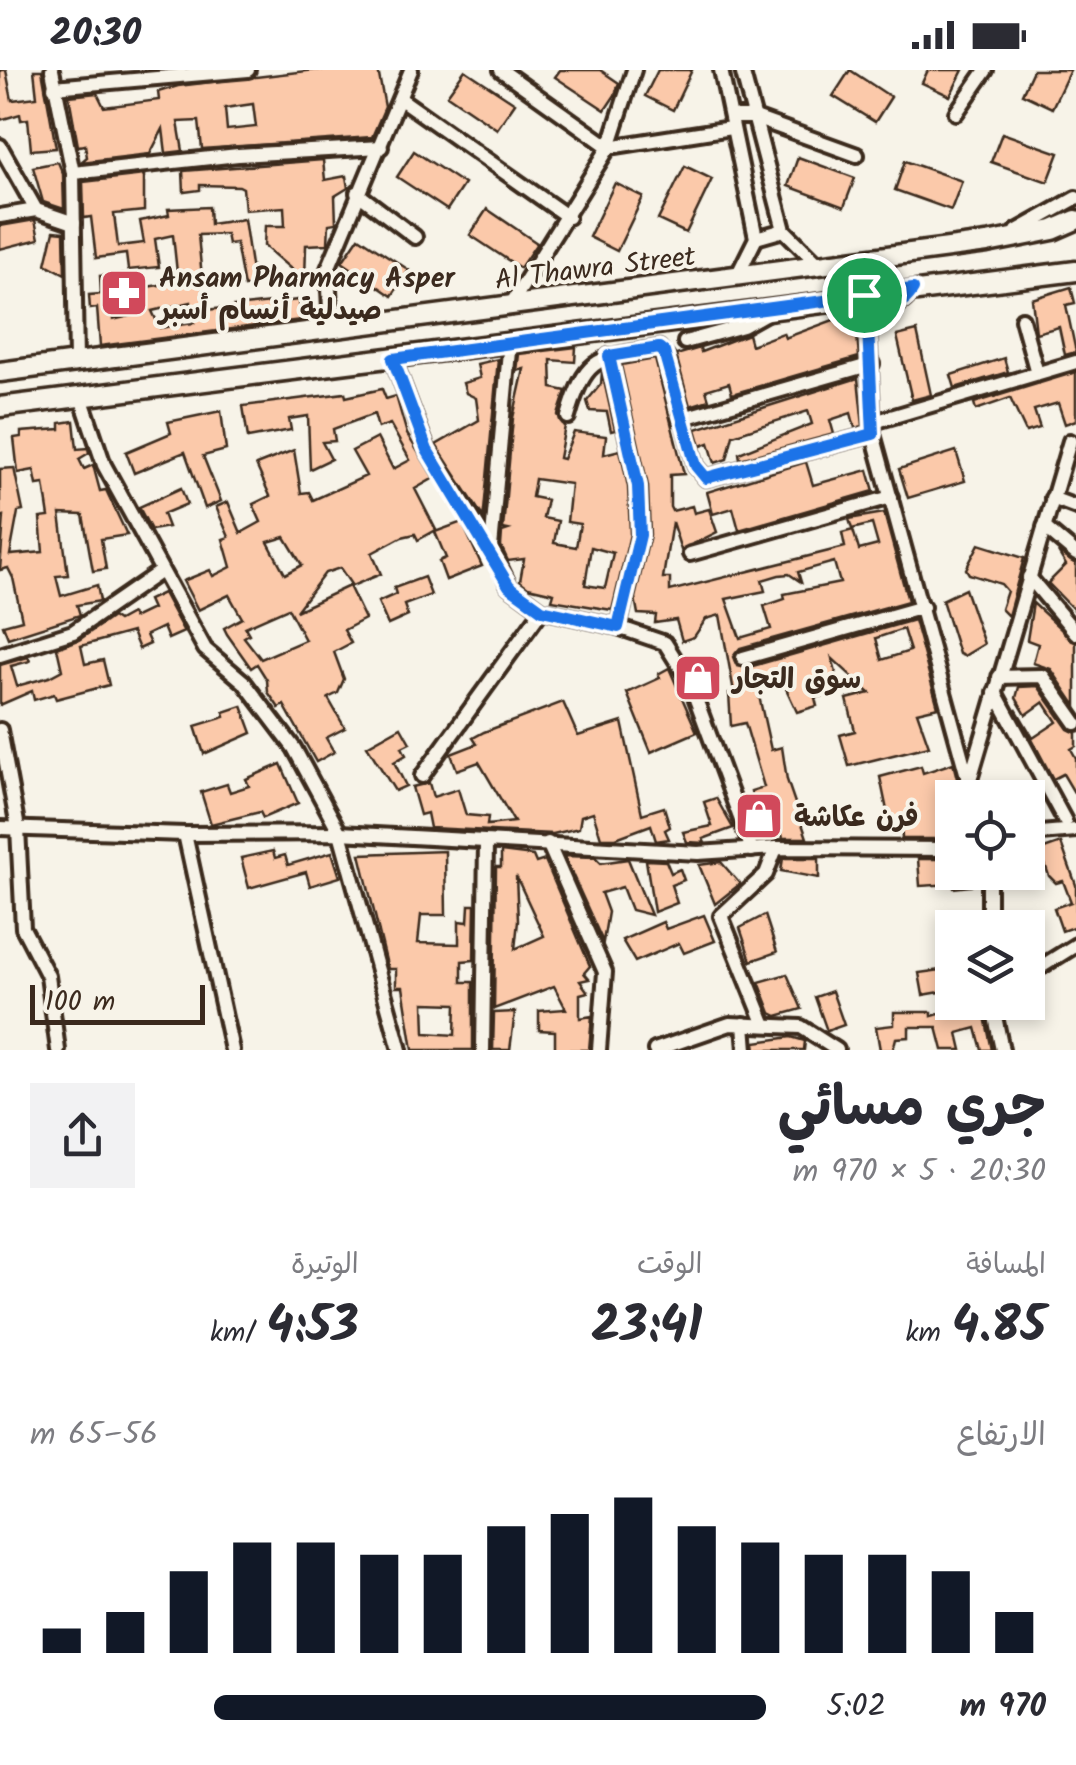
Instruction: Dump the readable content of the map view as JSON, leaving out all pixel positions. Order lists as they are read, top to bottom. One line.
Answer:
{"streets":{"main road":["Al Thawra Street"]},"places":{"pharmacy":["Ansam Pharmacy Asper صيدلية أنسام أسبر"],"shop":["سوق التجار","فرن عكاشة"]},"scale_bar":"100 m","page":{"status":"20:30","scale":"100 m","heading":["جري مسائي","20:30 · 5 × 970 m"],"stats":[["المسافة","4.85 km"],["الوقت","23:41"],["الوتيرة","4:53 /km"]],"chart":["الارتفاع","56–65 m"],"list":[{"name":"970 m","note":"5:02"}]}}
